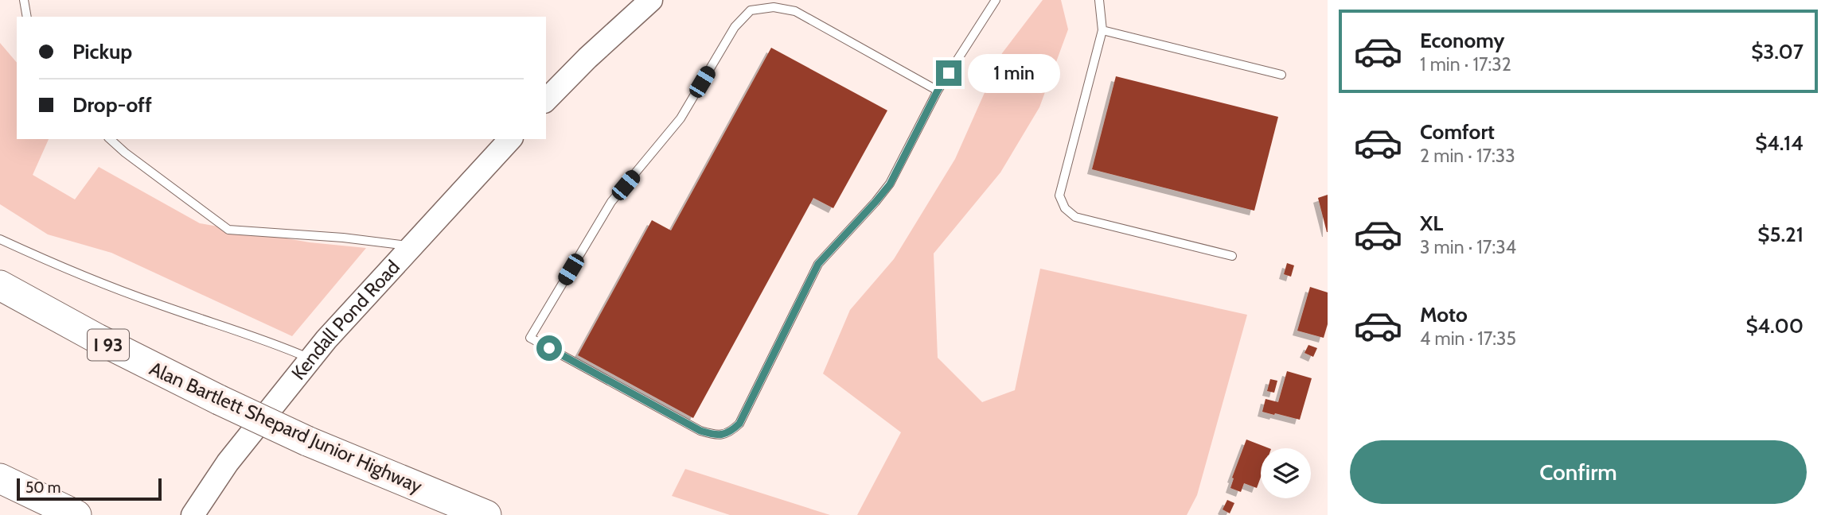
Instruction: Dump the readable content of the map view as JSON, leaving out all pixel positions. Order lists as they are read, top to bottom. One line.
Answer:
{"streets":{"highway":["I 93","Alan Bartlett Shepard Junior Highway"],"street":["Kendall Pond Road"]},"scale_bar":"50 m","page":{"list":[{"name":"Economy","note":"1 min · 17:32","value":"$3.07"},{"name":"Comfort","note":"2 min · 17:33","value":"$4.14"},{"name":"XL","note":"3 min · 17:34","value":"$5.21"},{"name":"Moto","note":"4 min · 17:35","value":"$4.00"}],"banner":["Pickup","Drop-off"],"bubble":"1 min","buttons":"Confirm","scale":"50 m"}}
